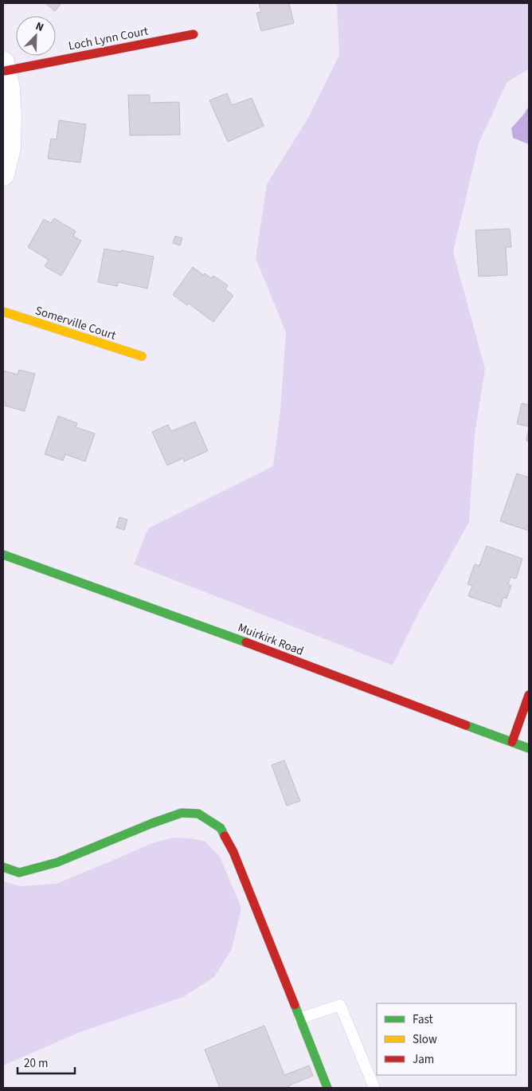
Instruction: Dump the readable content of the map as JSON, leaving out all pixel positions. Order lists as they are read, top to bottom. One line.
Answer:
{"streets":{"street":["Loch Lynn Court","Somerville Court","Muirkirk Road"]},"legend":["Fast","Slow","Jam"],"scale_bar":"20 m","north":"top right"}
